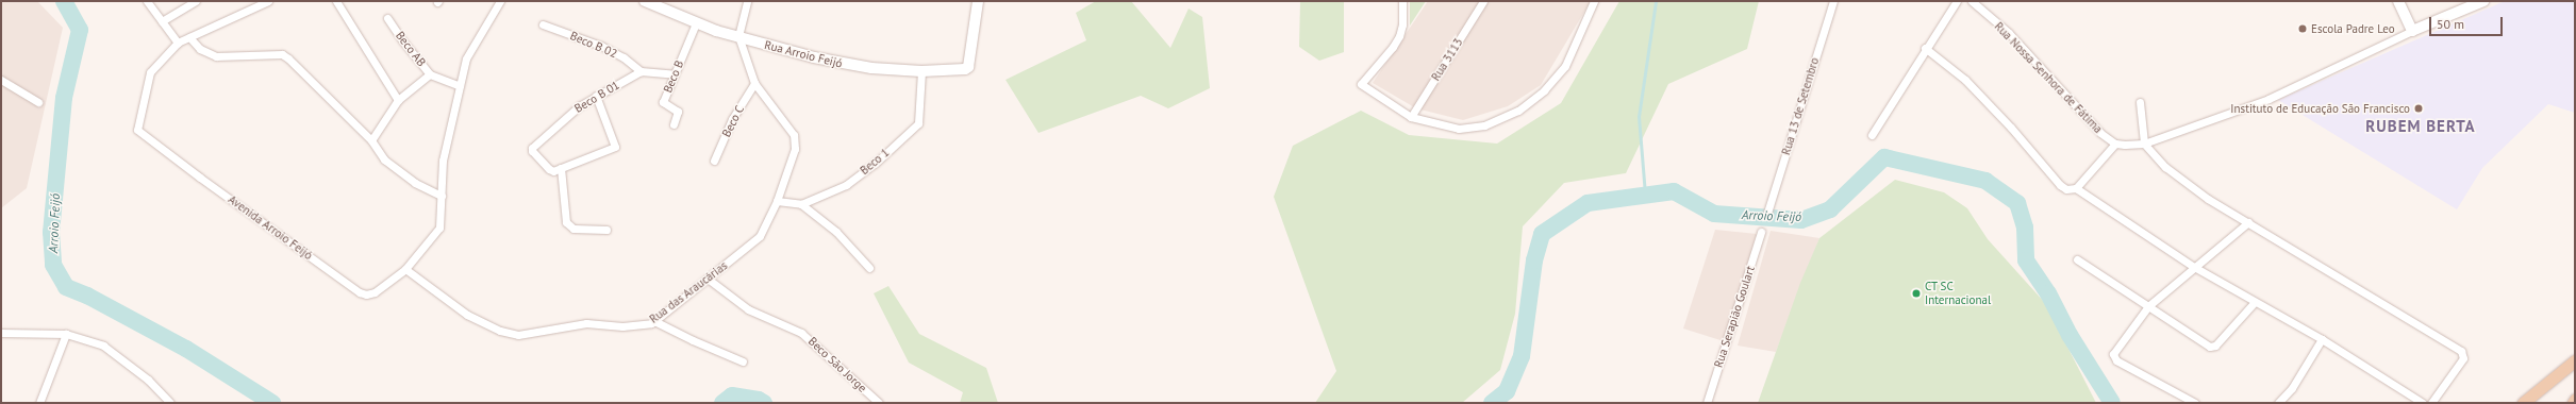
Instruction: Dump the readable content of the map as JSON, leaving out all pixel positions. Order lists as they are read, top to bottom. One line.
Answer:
{"streets":{"street":["Beco B 02","Beco AB","Rua Arroio Feijó","Rua 3113","Beco B","Rua Nossa Senhora de Fátima","Beco B 01","Rua 13 de Setembro","Beco C","Beco 1","Avenida Arroio Feijó","Rua das Araucárias","Rua Serapião Goulart","Beco São Jorge"]},"crossings":[["Beco B 02","Beco B 01"],["Rua Arroio Feijó","Beco B"],["Rua Arroio Feijó","Beco 1"],["Rua Arroio Feijó","Rua das Araucárias"],["Beco C","Rua das Araucárias"],["Avenida Arroio Feijó","Rua das Araucárias"],["Rua das Araucárias","Beco São Jorge"]],"districts":["RUBEM BERTA"],"water":["Arroio Feijó"],"places":["Escola Padre Leo","Instituto de Educação São Francisco","CT SC Internacional"],"scale_bar":"50 m"}
